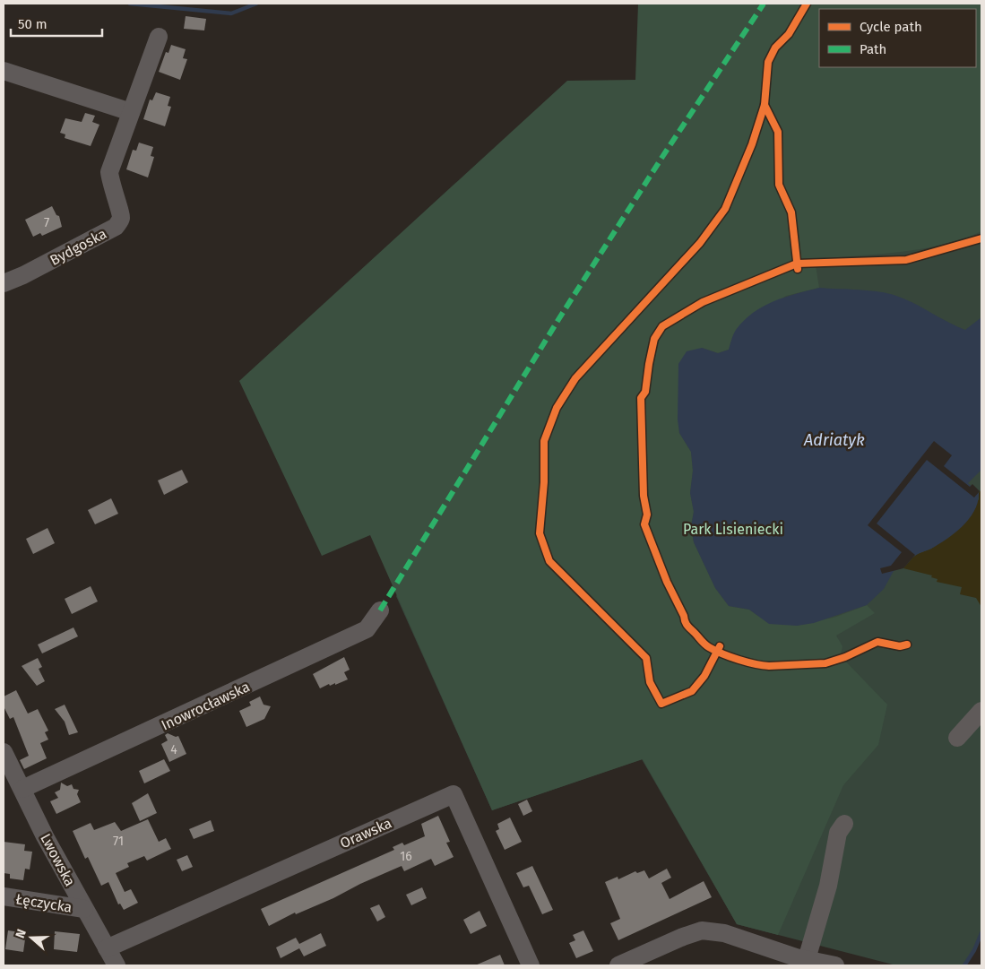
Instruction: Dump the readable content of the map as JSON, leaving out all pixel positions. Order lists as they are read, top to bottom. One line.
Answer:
{"streets":{"street":["Bydgoska","Inowrocławska","Orawska","Lwowska","Łęczycka"]},"crossings":[["Inowrocławska","Lwowska"],["Orawska","Lwowska"],["Lwowska","Łęczycka"]],"water":["Adriatyk"],"parks":["Park Lisieniecki"],"house_numbers":["7","4","71","16"],"legend":["Cycle path","Path"],"scale_bar":"50 m","north":"left"}
